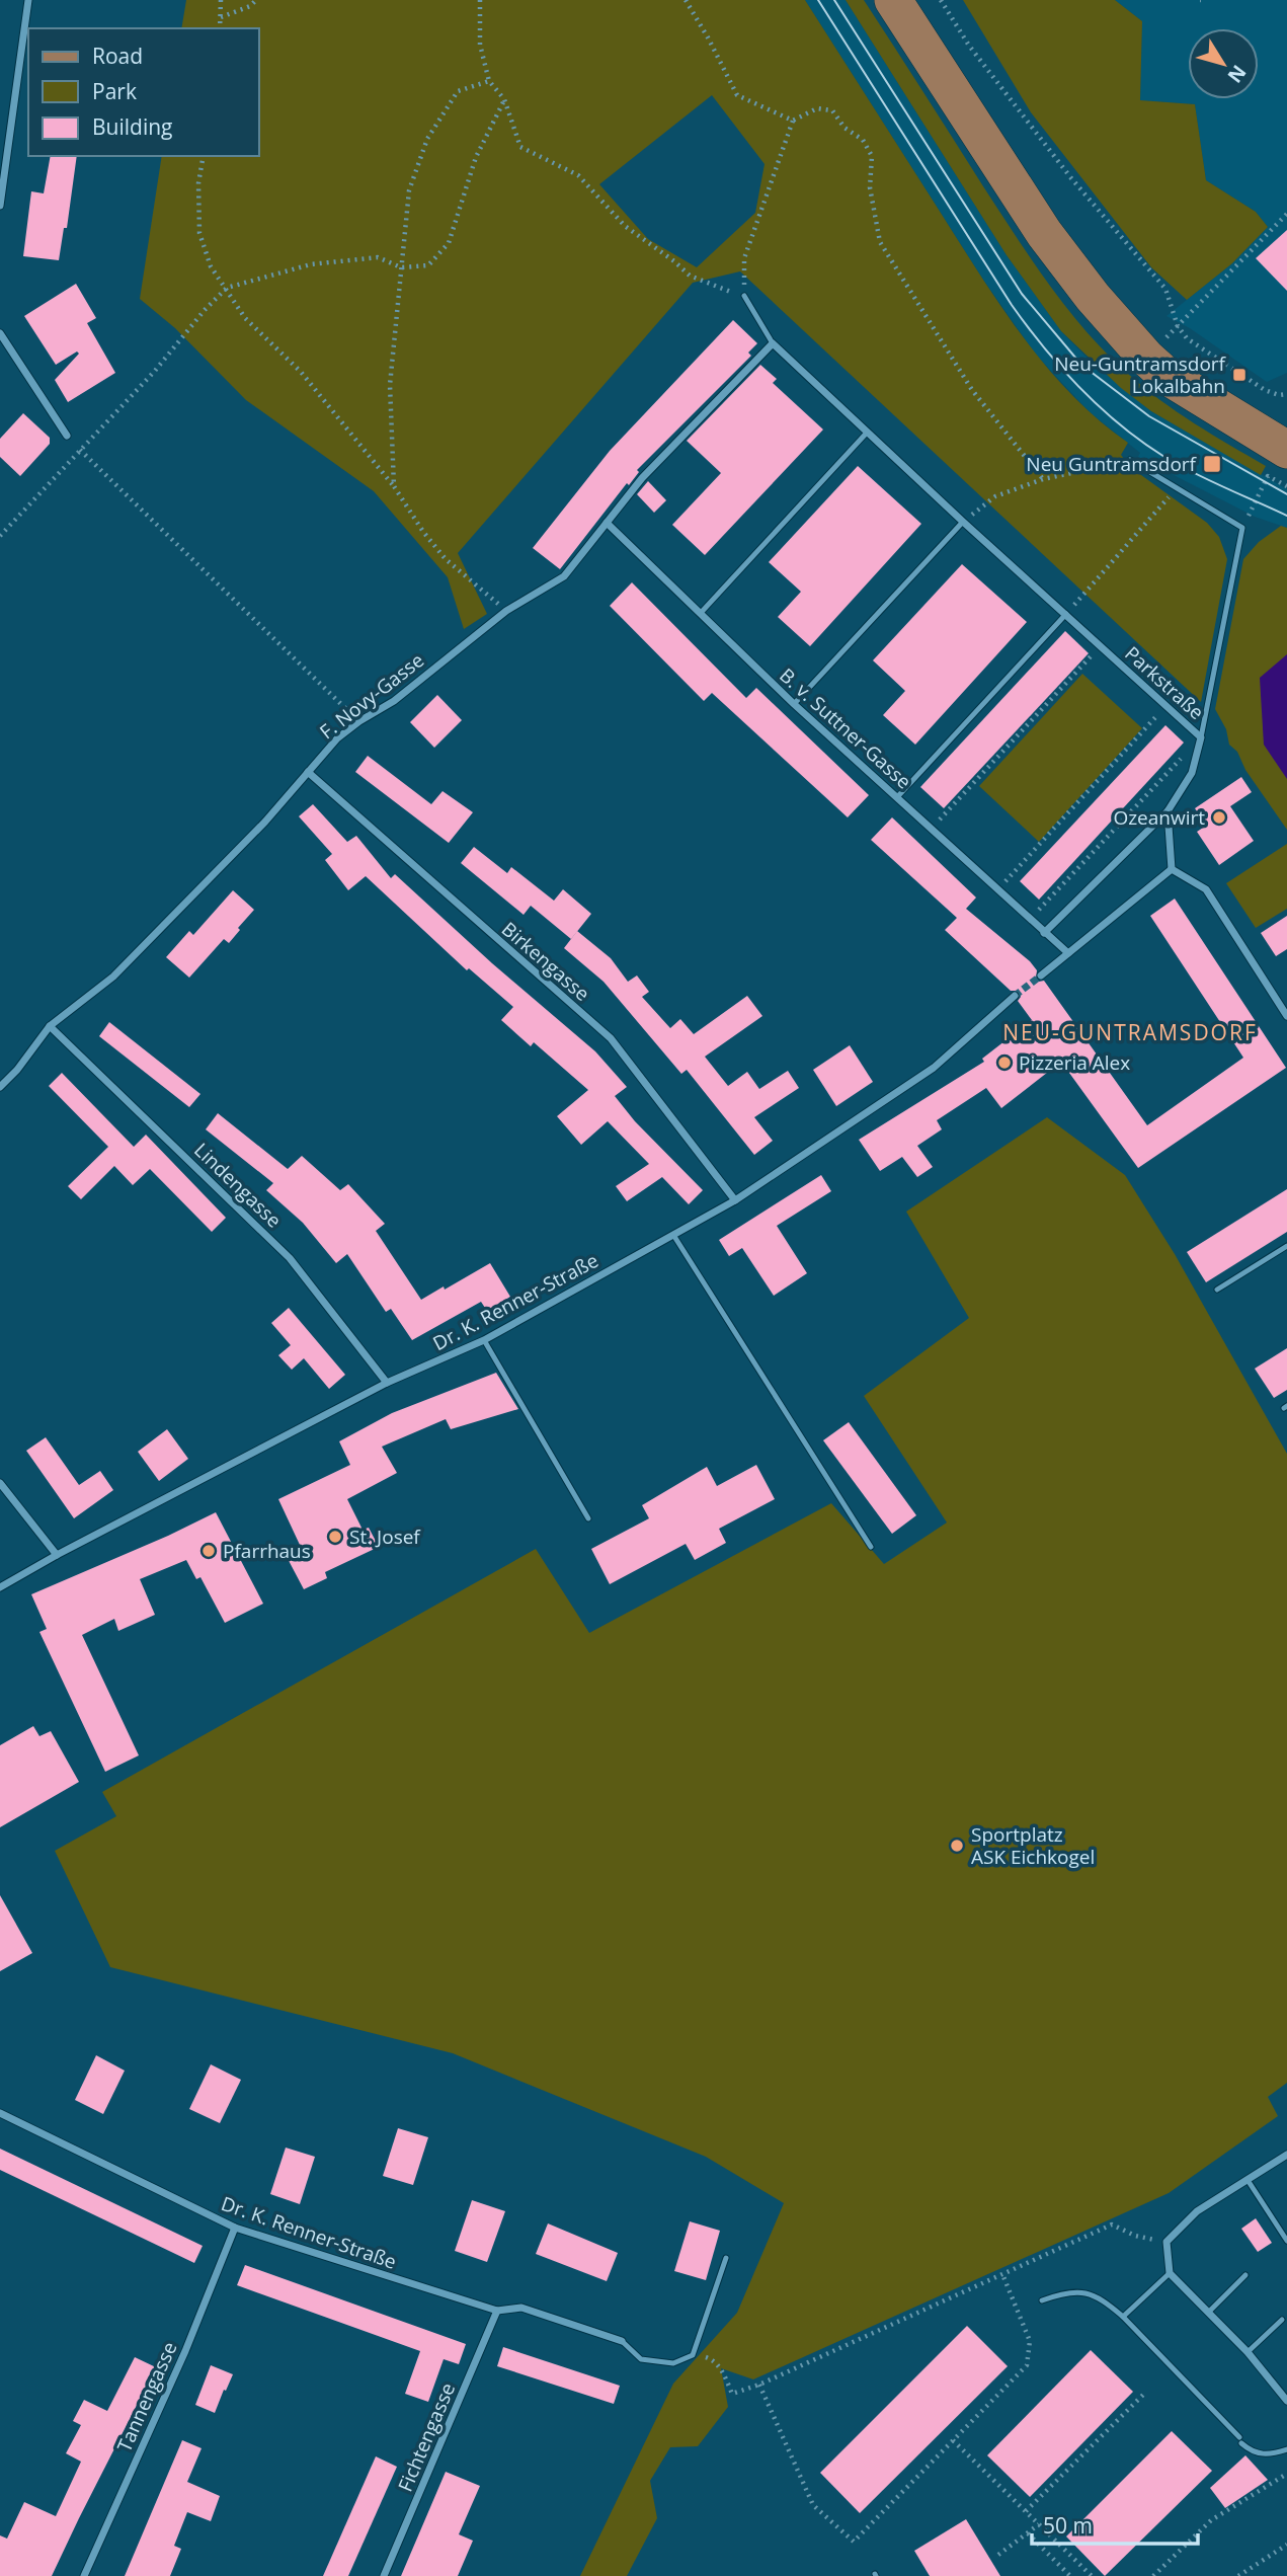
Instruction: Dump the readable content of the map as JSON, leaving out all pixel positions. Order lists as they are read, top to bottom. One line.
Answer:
{"streets":{"street":["Parkstraße","F. Novy-Gasse","B. v. Suttner-Gasse","Birkengasse","Lindengasse","Dr. K. Renner-Straße","Tannengasse","Fichtengasse"]},"crossings":[["Parkstraße","F. Novy-Gasse"],["Parkstraße","B. v. Suttner-Gasse"],["F. Novy-Gasse","B. v. Suttner-Gasse"],["F. Novy-Gasse","Birkengasse"],["F. Novy-Gasse","Lindengasse"],["Birkengasse","Dr. K. Renner-Straße"],["Lindengasse","Dr. K. Renner-Straße"],["Dr. K. Renner-Straße","Tannengasse"],["Dr. K. Renner-Straße","Fichtengasse"]],"districts":["NEU-GUNTRAMSDORF"],"places":{"transit":["Neu-Guntramsdorf Lokalbahn","Neu Guntramsdorf"],"other":["Ozeanwirt","Pizzeria Alex","St. Josef","Pfarrhaus","Sportplatz ASK Eichkogel"]},"legend":["Road","Park","Building"],"scale_bar":"50 m","north":"bottom right"}
